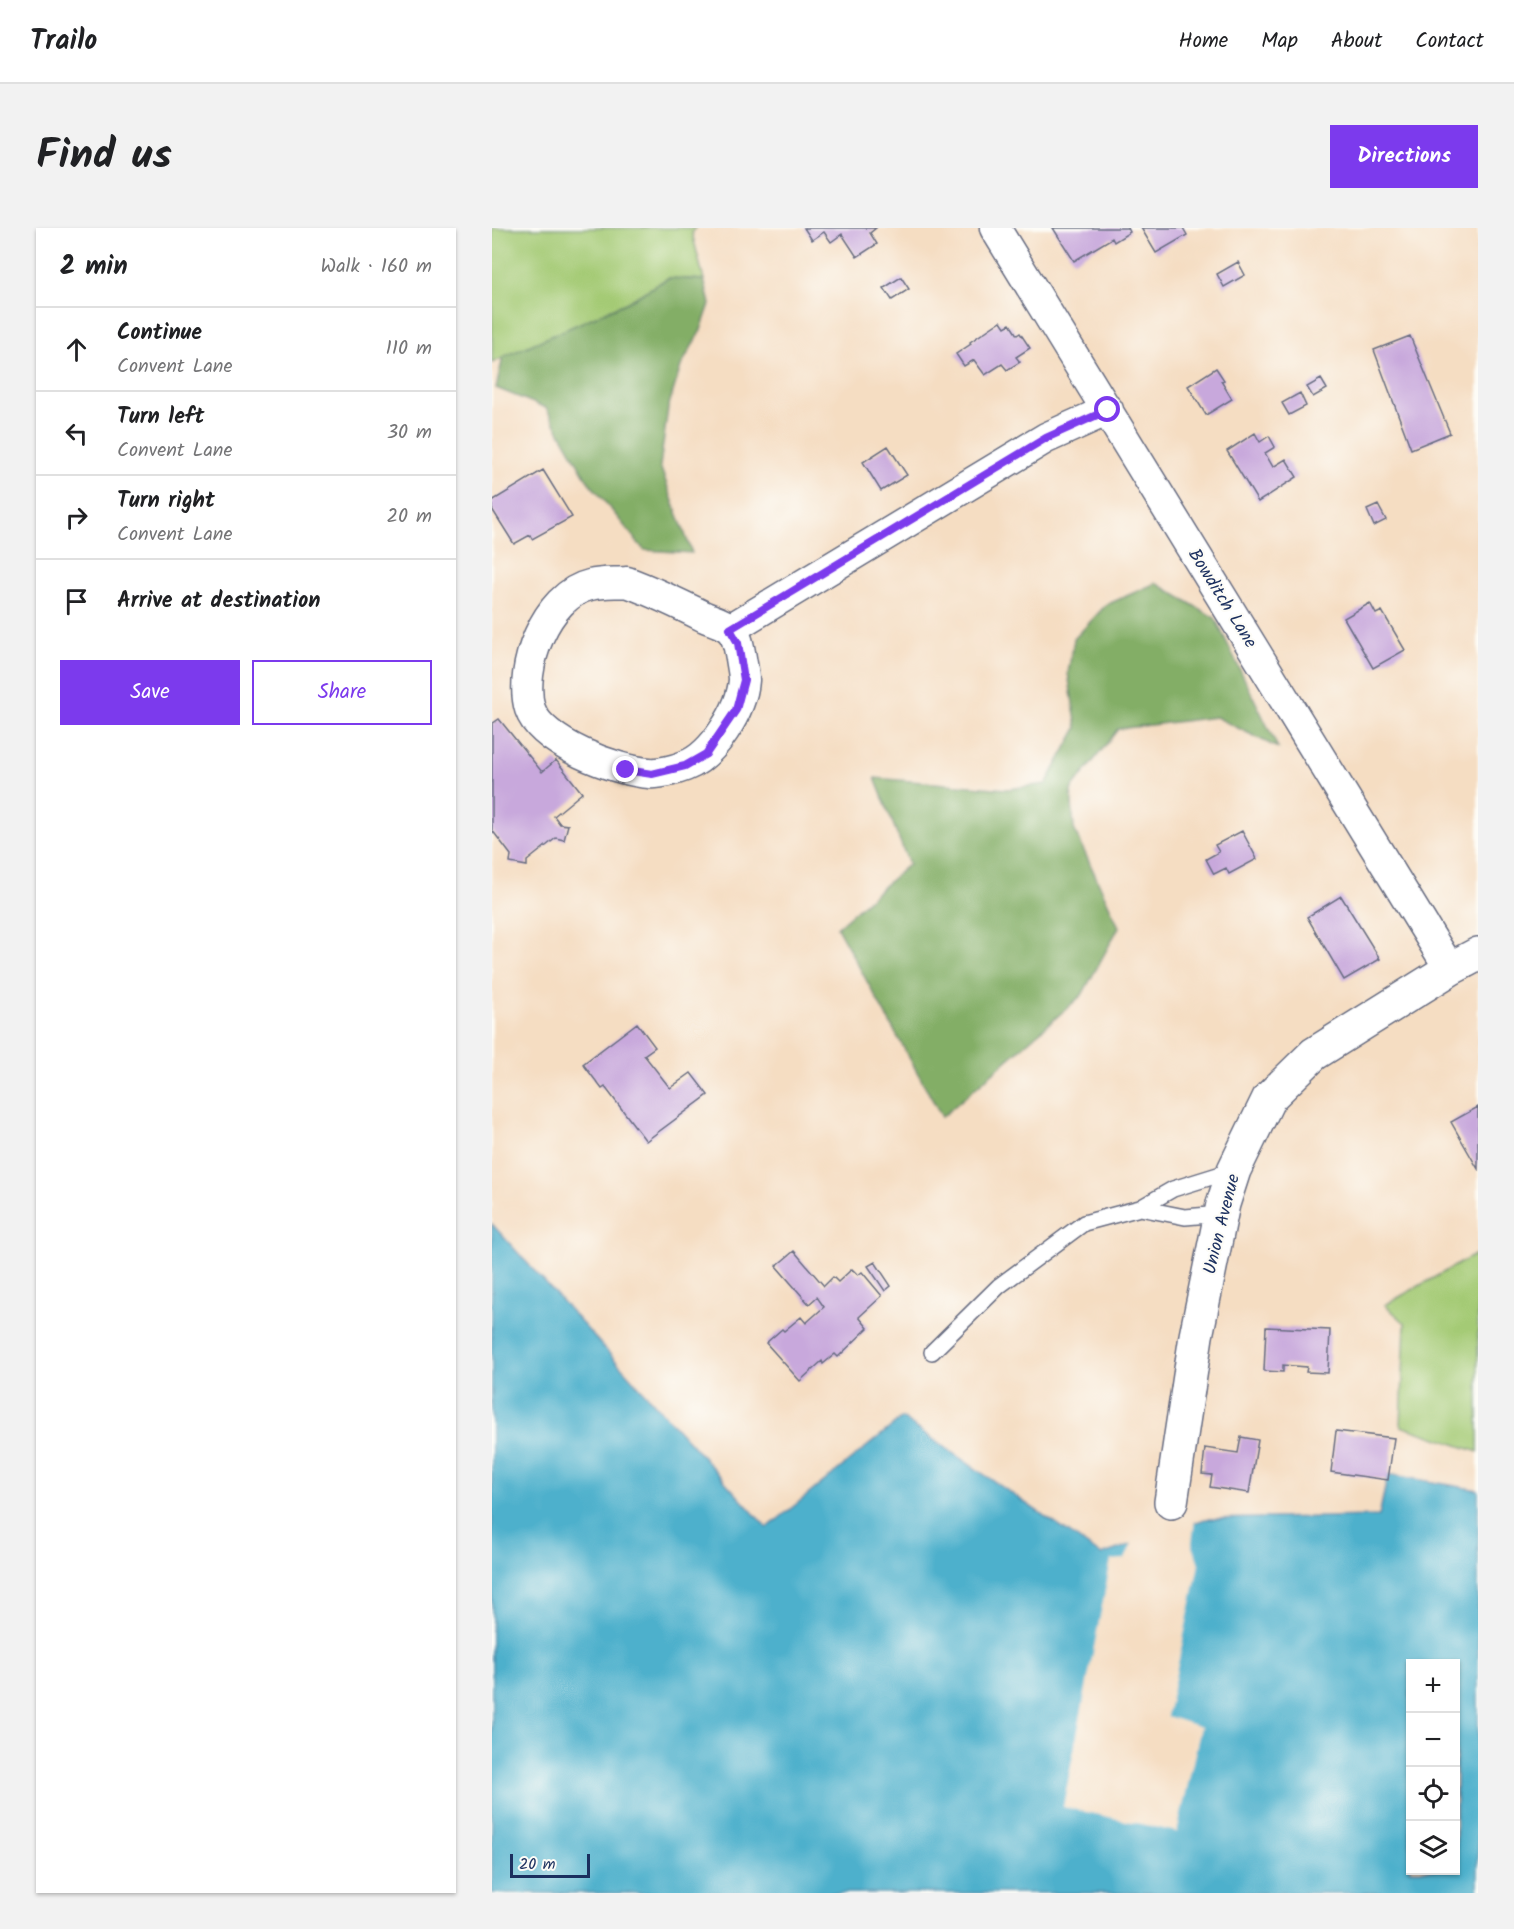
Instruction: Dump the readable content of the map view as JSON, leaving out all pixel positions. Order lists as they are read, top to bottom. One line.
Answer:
{"streets":{"street":["Bowditch Lane","Union Avenue"]},"crossings":[["Bowditch Lane","Union Avenue"]],"scale_bar":"20 m","page":{"header":"Trailo","nav":["Home","Map","About","Contact"],"title":"Find us","buttons":["Directions",["Save","Share"]],"heading":["2 min","Walk · 160 m"],"list":[["Continue","Convent Lane","110 m"],["Turn left","Convent Lane","30 m"],["Turn right","Convent Lane","20 m"],"Arrive at destination"],"map_buttons":["+","−"],"scale":"20 m"}}
